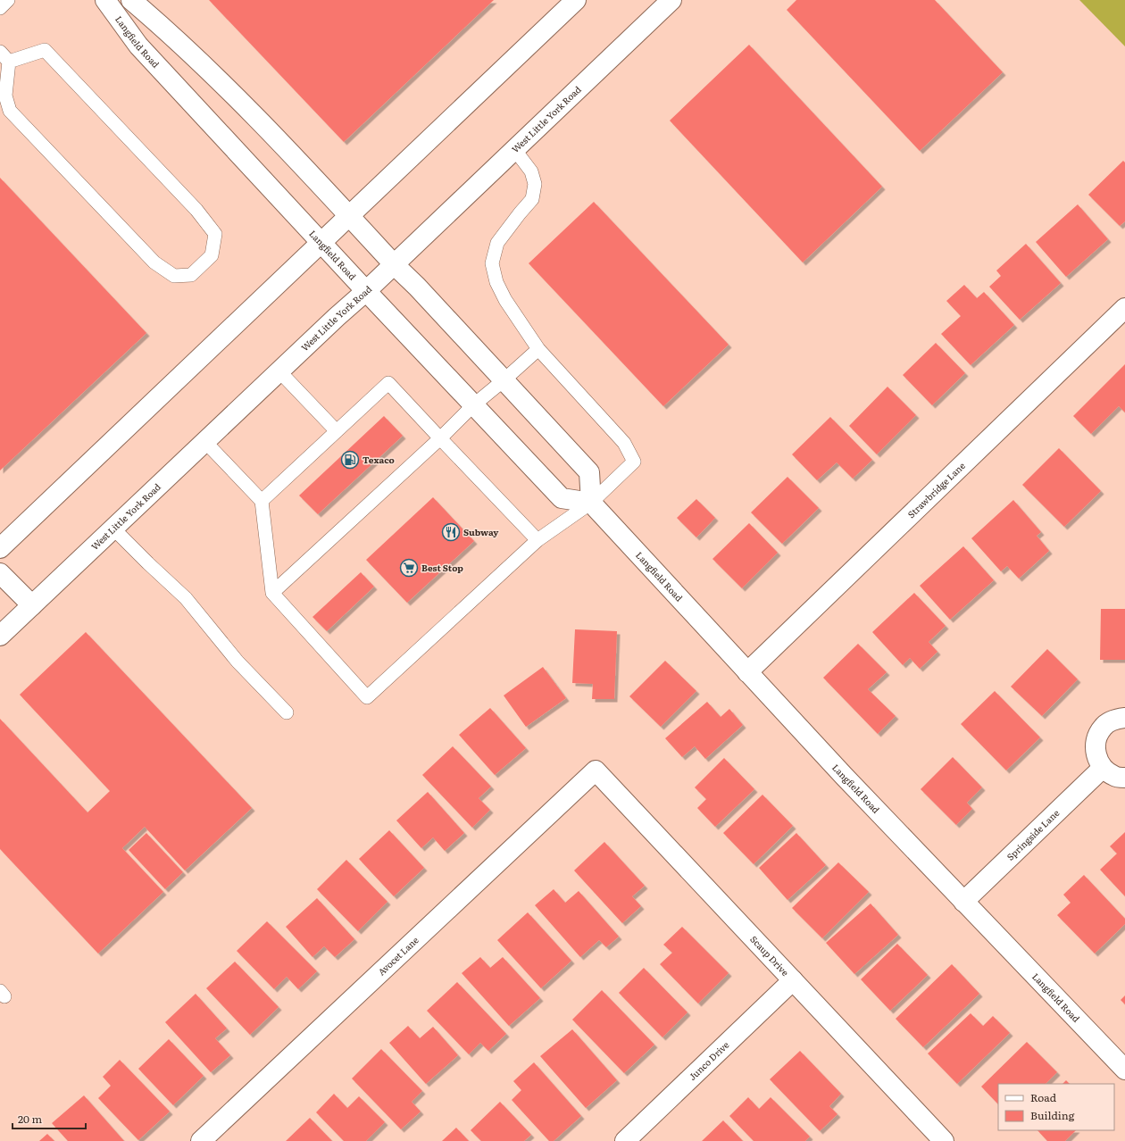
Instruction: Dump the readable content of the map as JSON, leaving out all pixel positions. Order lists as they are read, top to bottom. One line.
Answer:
{"streets":{"street":["Langfield Road","West Little York Road","Strawbridge Lane","Springside Lane","Avocet Lane","Scaup Drive","Junco Drive"]},"crossings":[["Langfield Road","West Little York Road"],["Langfield Road","Strawbridge Lane"],["Langfield Road","Springside Lane"],["Avocet Lane","Scaup Drive"],["Scaup Drive","Junco Drive"]],"places":{"fuel station":["Texaco"],"restaurant":["Subway"],"supermarket":["Best Stop"]},"legend":["Road","Building"],"scale_bar":"20 m"}
